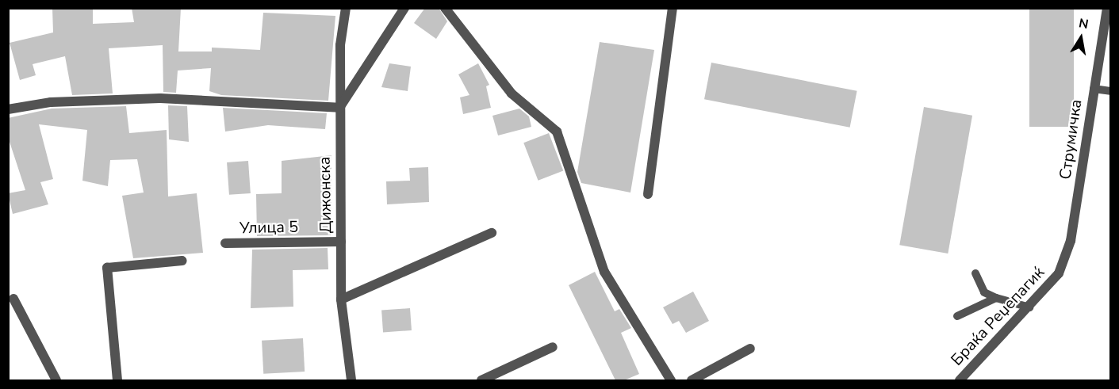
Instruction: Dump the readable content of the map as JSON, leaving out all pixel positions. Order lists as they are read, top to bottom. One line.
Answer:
{"streets":{"street":["Струмичка","Дижонска","Улица 5","Браќа Реџепагиќ"]},"crossings":[["Струмичка","Браќа Реџепагиќ"],["Дижонска","Улица 5"]],"north":"top"}
